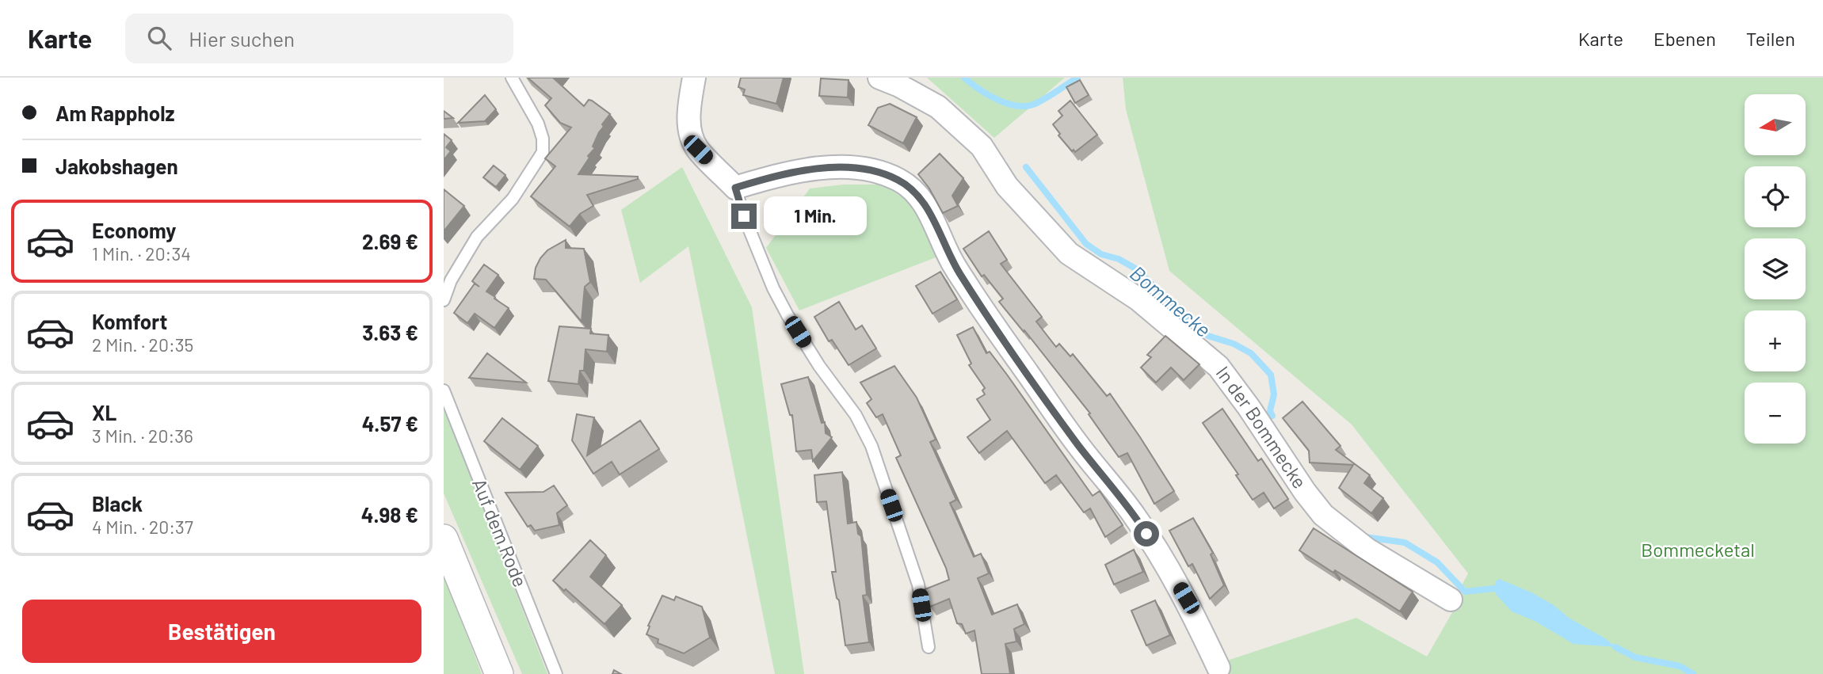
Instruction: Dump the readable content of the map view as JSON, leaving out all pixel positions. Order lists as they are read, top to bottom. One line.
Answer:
{"streets":{"street":["In der Bommecke"],"lane":["Auf dem Rode"]},"water":["Bommecke"],"parks":["Bommecketal"],"north":"left","page":{"header":"Karte","search":"Hier suchen","nav":["Karte","Ebenen","Teilen"],"banner":["Am Rappholz","Jakobshagen"],"map_buttons":["+","−"],"bubble":"1 Min.","list":[{"name":"Economy","note":"1 Min. · 20:34","value":"2.69 €"},{"name":"Komfort","note":"2 Min. · 20:35","value":"3.63 €"},{"name":"XL","note":"3 Min. · 20:36","value":"4.57 €"},{"name":"Black","note":"4 Min. · 20:37","value":"4.98 €"}],"buttons":"Bestätigen"}}
